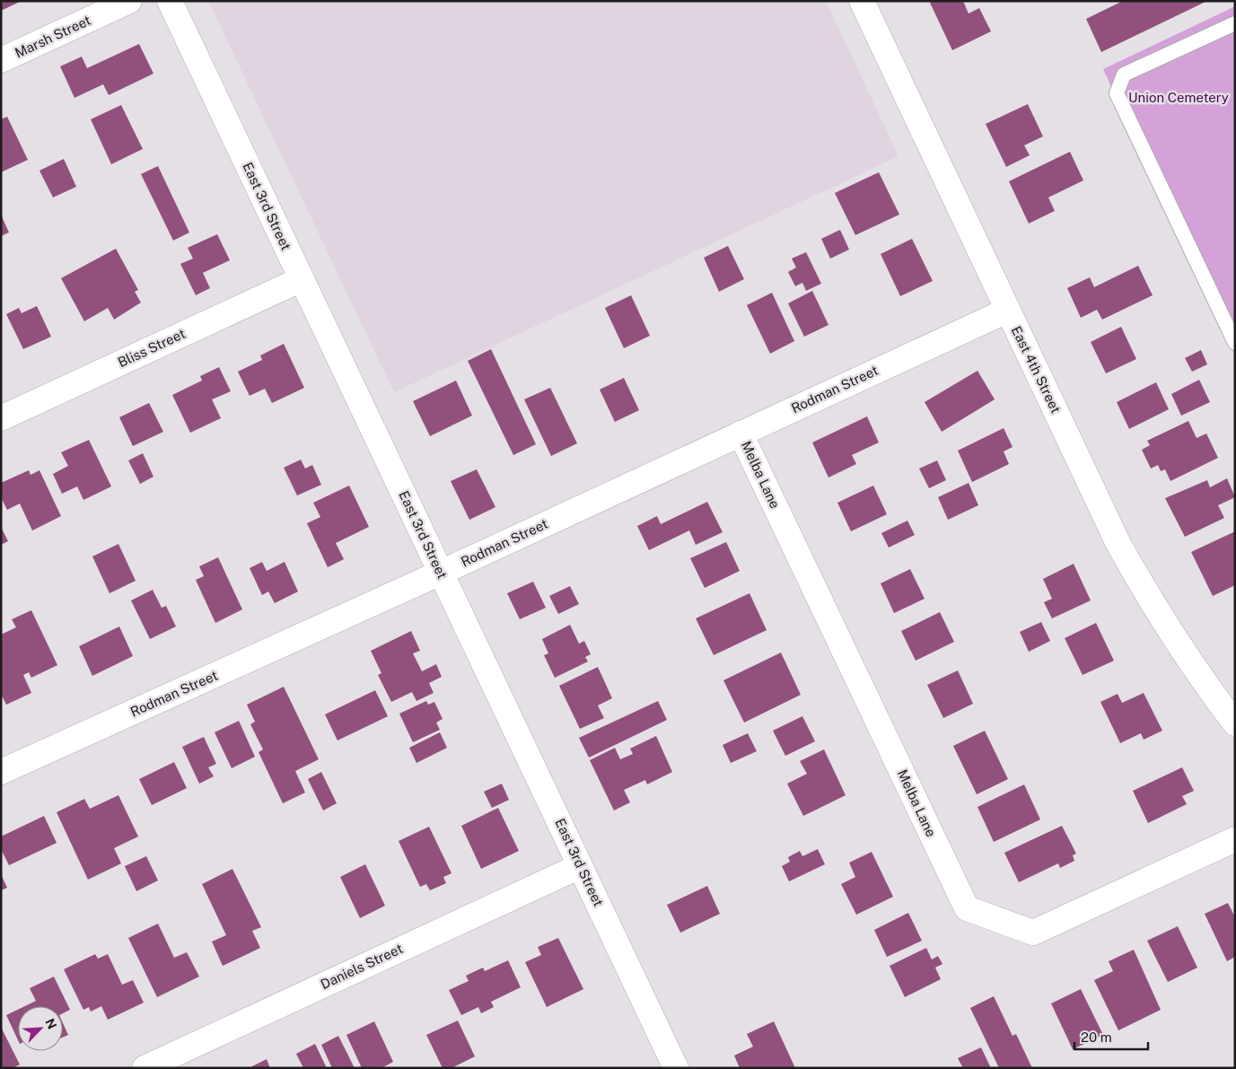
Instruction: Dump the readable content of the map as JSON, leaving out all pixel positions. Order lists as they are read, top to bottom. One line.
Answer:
{"streets":{"street":["Marsh Street","East 3rd Street","Bliss Street","East 4th Street","Rodman Street","Melba Lane","Daniels Street"]},"crossings":[["East 3rd Street","Bliss Street"],["East 3rd Street","Rodman Street"],["East 3rd Street","Daniels Street"],["East 4th Street","Rodman Street"],["Rodman Street","Melba Lane"]],"parks":["Union Cemetery"],"scale_bar":"20 m","north":"top right"}
